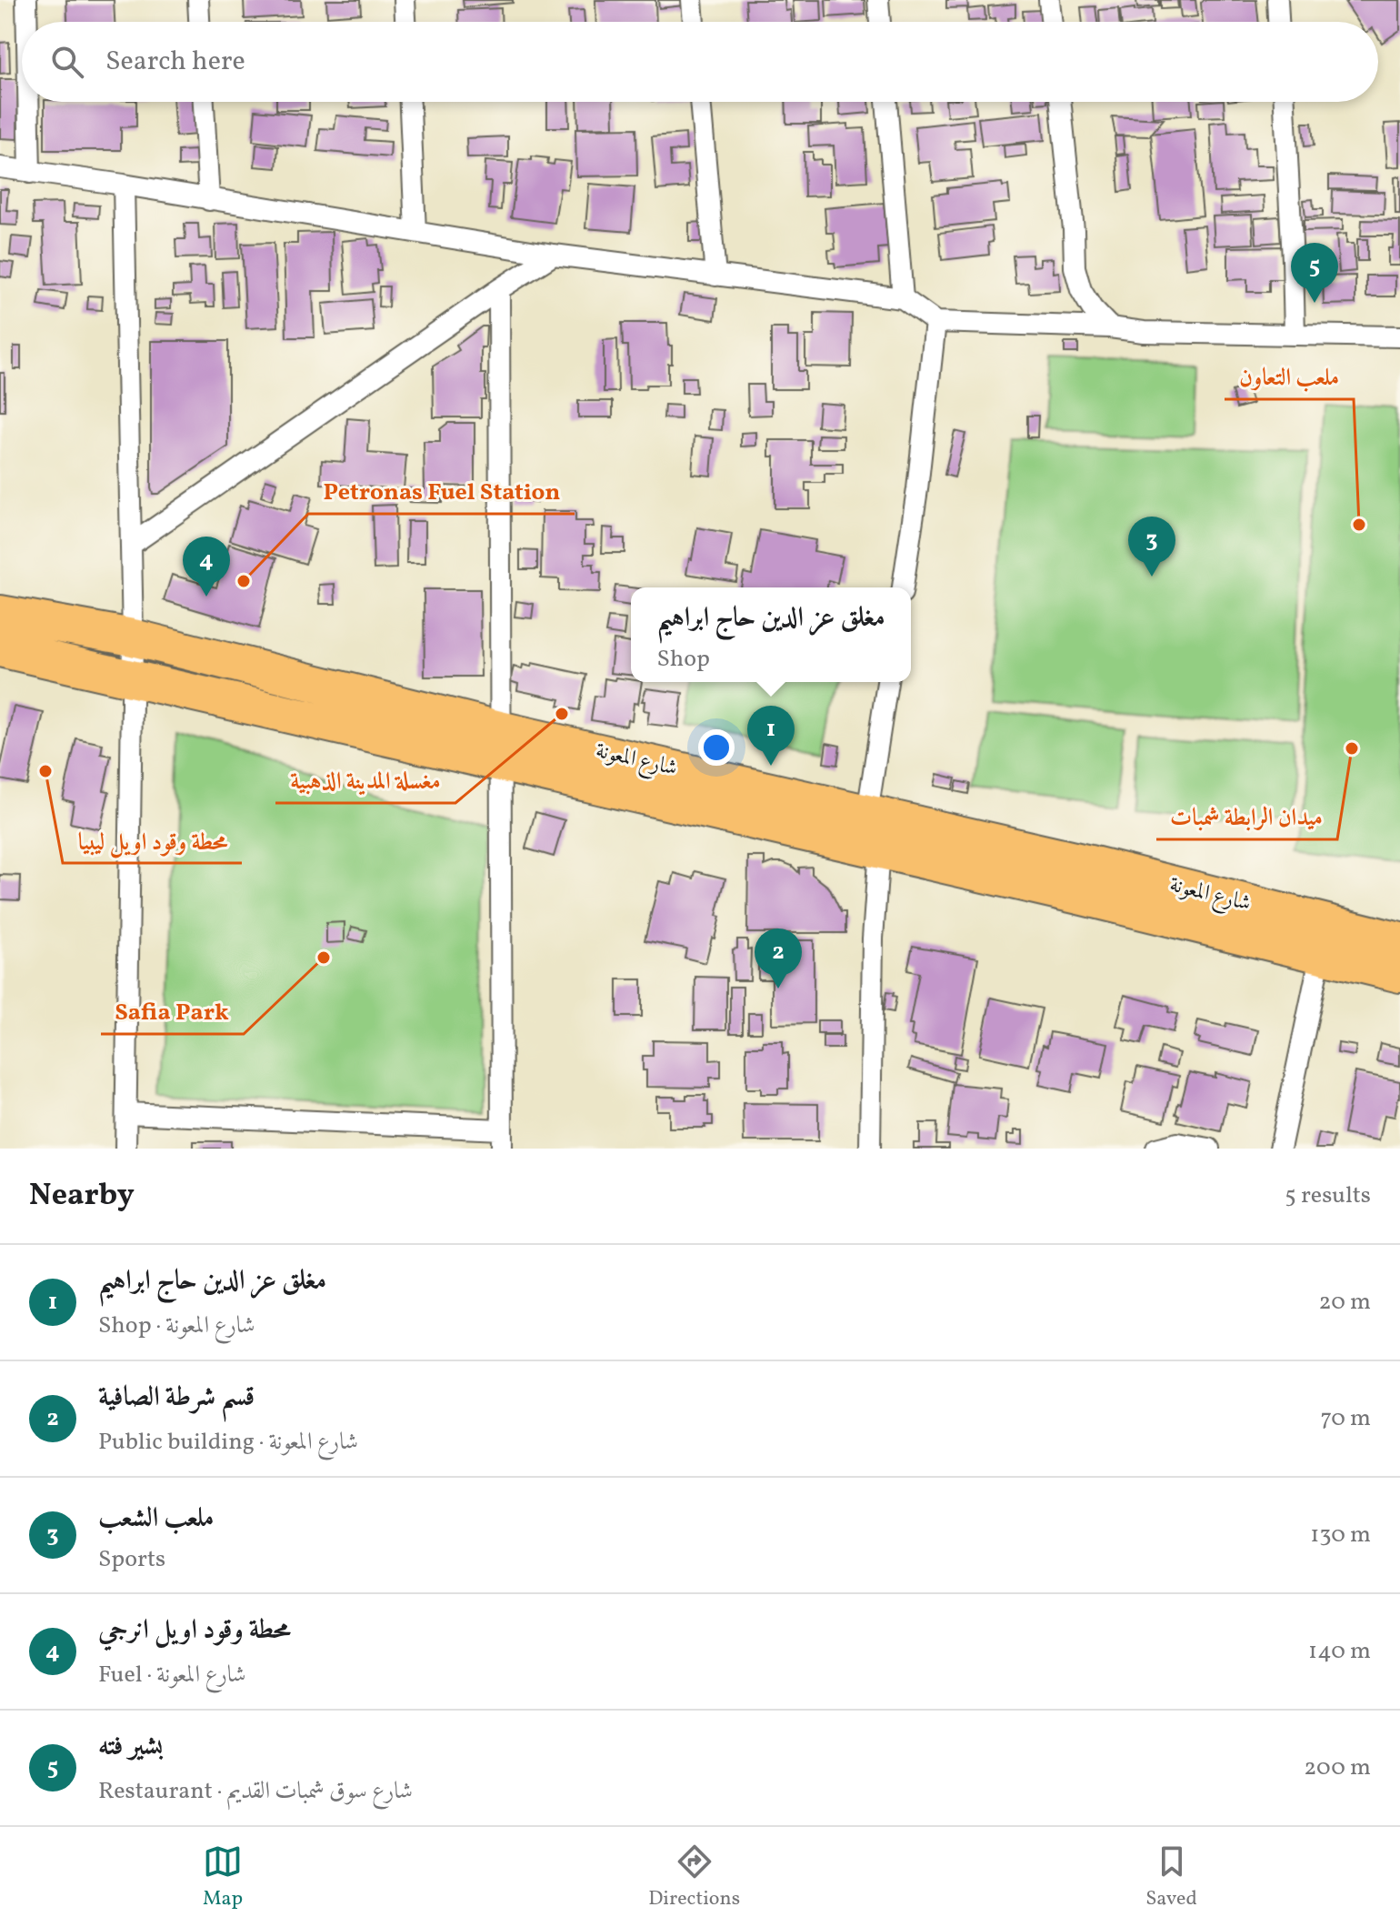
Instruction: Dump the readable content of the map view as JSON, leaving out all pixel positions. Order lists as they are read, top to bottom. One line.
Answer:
{"streets":{"highway":["شارع المعونة"]},"places":["ملعب التعاون","Petronas Fuel Station","مغسلة المدينة الذهبية","ميدان الرابطة شمبات","محطة وقود اويل ليبيا","Safia Park"],"page":{"search":"Search here","pins":["5","3","4","1","2"],"popup":["مغلق عز الدين حاج ابراهيم","Shop"],"heading":["Nearby","5 results"],"list":[{"mark":"1","name":"مغلق عز الدين حاج ابراهيم","note":"Shop · شارع المعونة","value":"20 m"},{"mark":"2","name":"قسم شرطة الصافية","note":"Public building · شارع المعونة","value":"70 m"},{"mark":"3","name":"ملعب الشعب","note":"Sports","value":"130 m"},{"mark":"4","name":"محطة وقود اويل انرجي","note":"Fuel · شارع المعونة","value":"140 m"},{"mark":"5","name":"بشير فته","note":"Restaurant · شارع سوق شمبات القديم","value":"200 m"}],"nav":["Map","Directions","Saved"]}}
